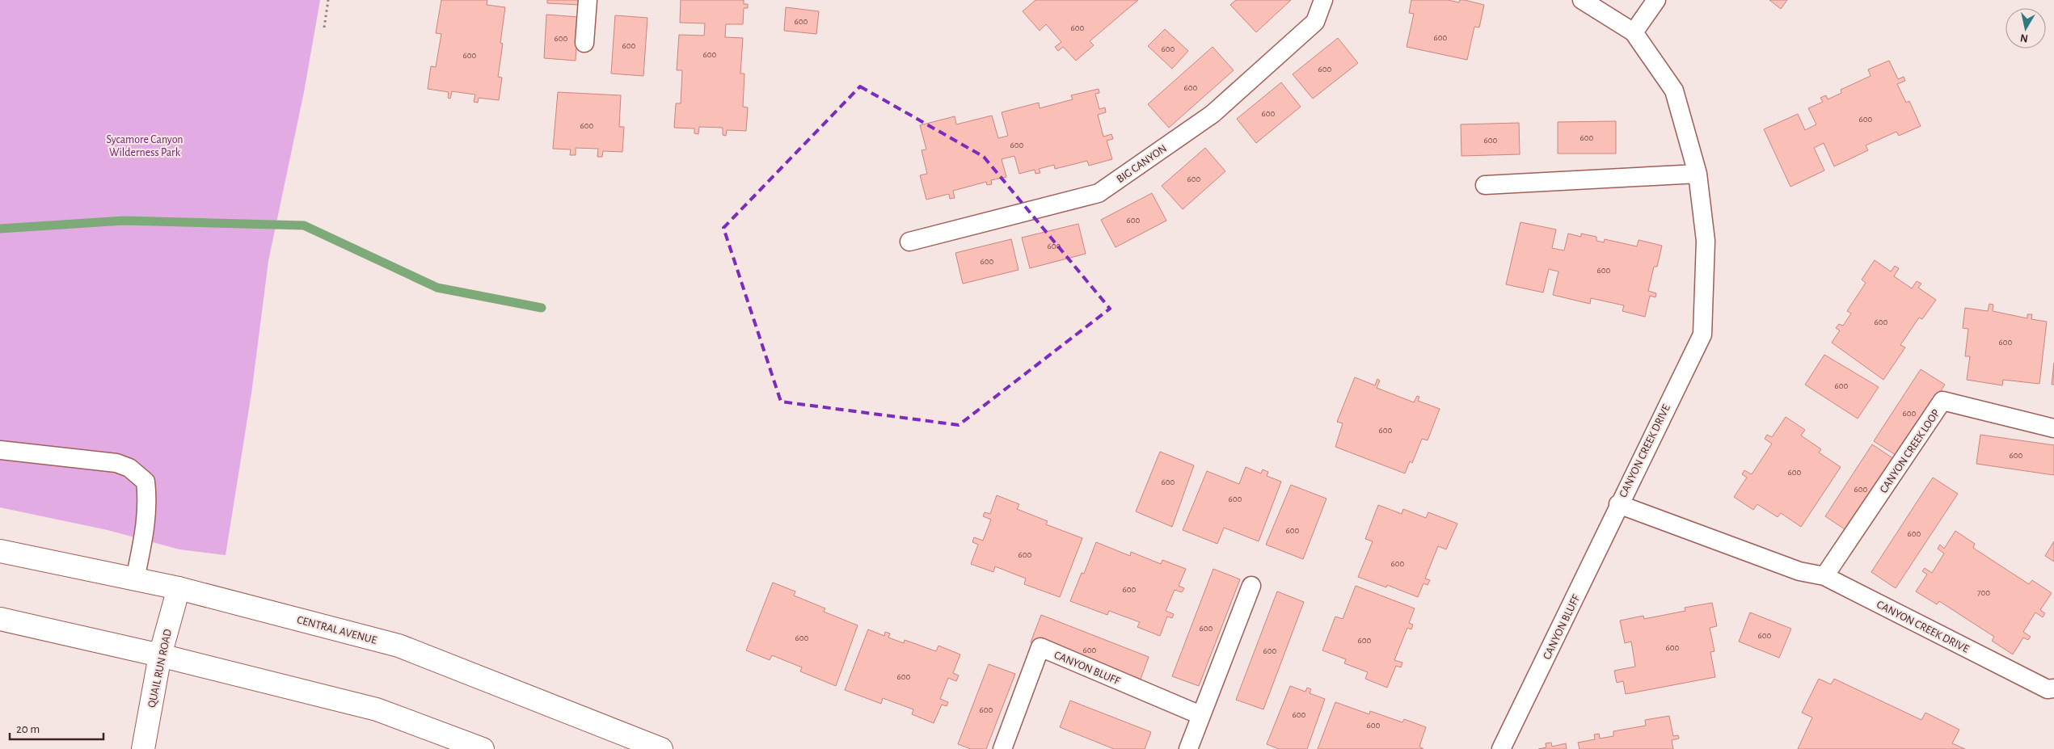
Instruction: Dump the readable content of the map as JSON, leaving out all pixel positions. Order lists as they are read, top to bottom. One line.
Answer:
{"streets":{"main road":["CENTRAL AVENUE","QUAIL RUN ROAD"],"lane":["BIG CANYON","CANYON CREEK DRIVE","CANYON CREEK LOOP","CANYON BLUFF"]},"crossings":[["CANYON CREEK DRIVE","CANYON CREEK LOOP"],["CANYON CREEK DRIVE","CANYON BLUFF"],["CENTRAL AVENUE","QUAIL RUN ROAD"]],"parks":["Sycamore Canyon Wilderness Park"],"house_numbers":["600","600","600","600","600","600","600","600","600","600","600","600","600","600","600","600","600","600","600","600","600","600","600","600","600","600","600","600","600","600","600","600","600","600","600","600","700","600","600","600","600","600","600","600","600","600","600","600"],"scale_bar":"20 m","north":"bottom"}
